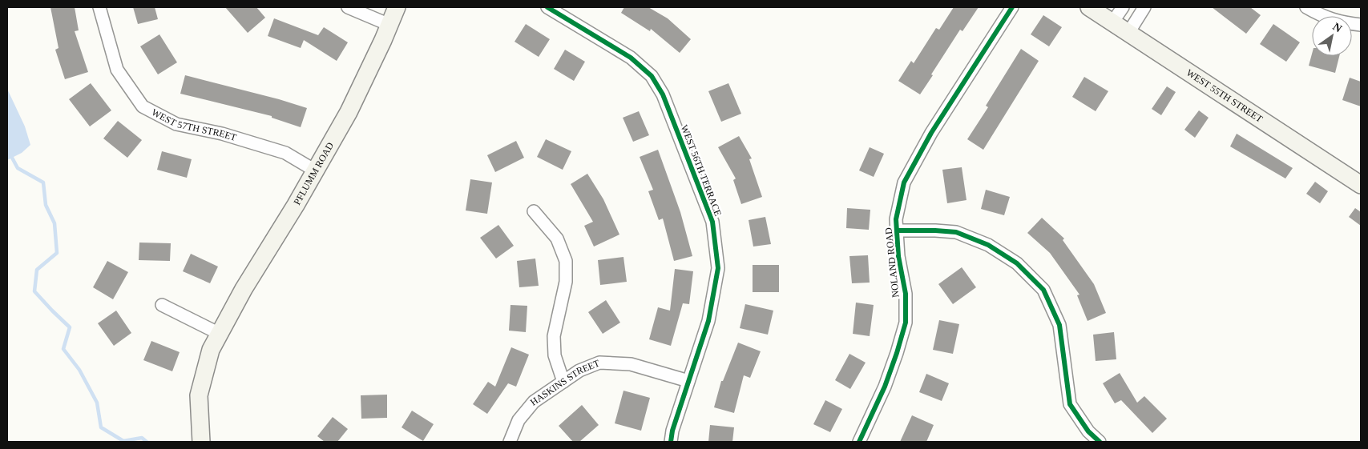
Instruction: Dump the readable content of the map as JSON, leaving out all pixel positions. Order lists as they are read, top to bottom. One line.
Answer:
{"streets":{"main road":["WEST 55TH STREET","PFLUMM ROAD"],"street":["WEST 57TH STREET","WEST 56TH TERRACE","NOLAND ROAD","HASKINS STREET"]},"crossings":[["WEST 57TH STREET","PFLUMM ROAD"],["WEST 56TH TERRACE","HASKINS STREET"]],"north":"top right"}
